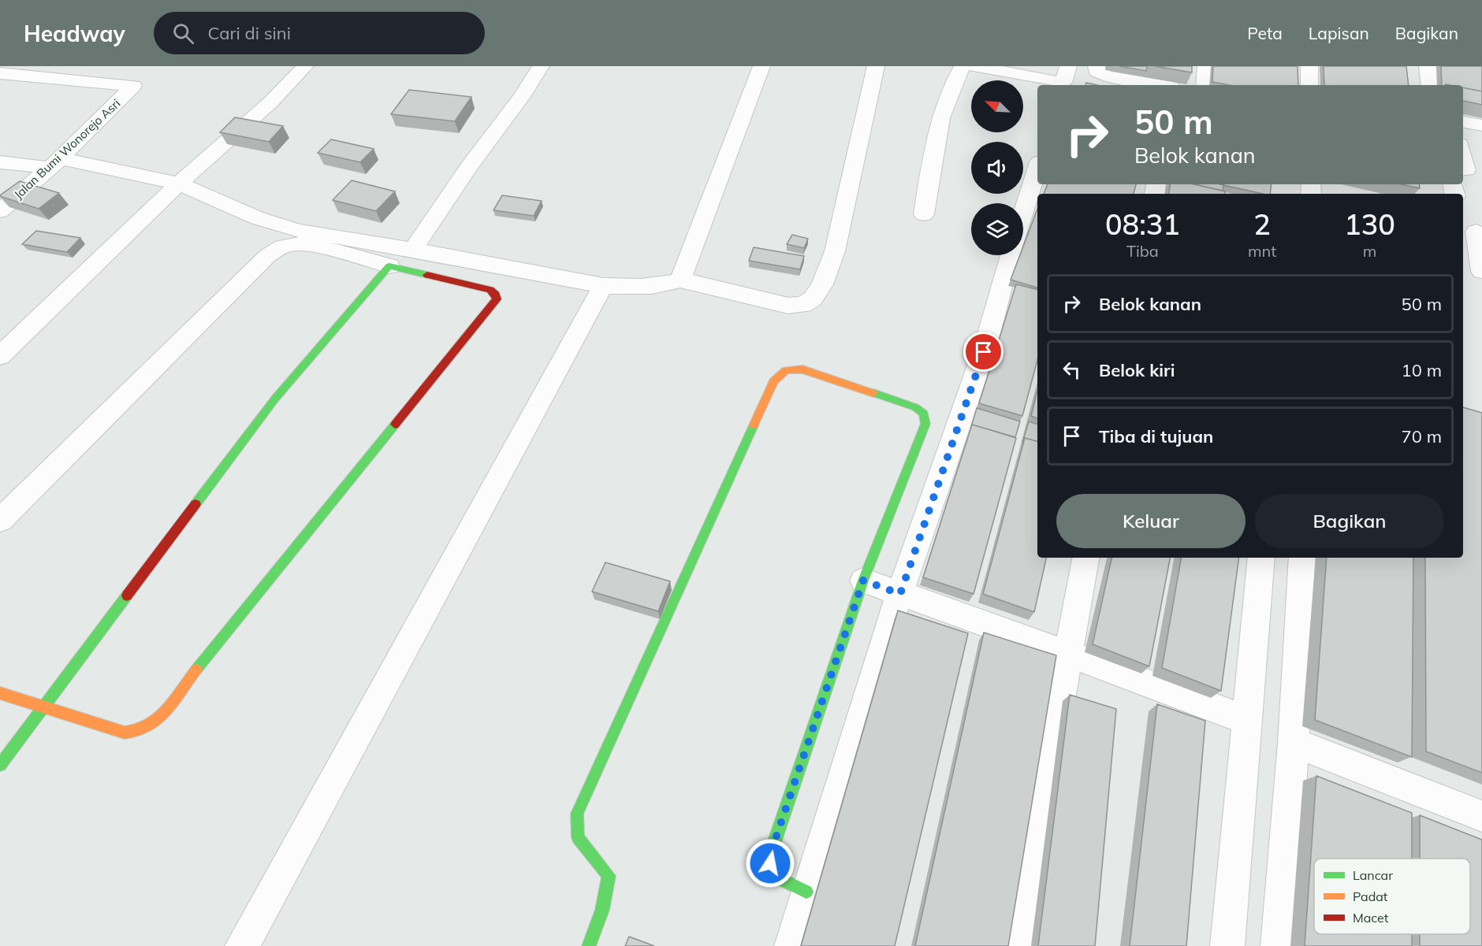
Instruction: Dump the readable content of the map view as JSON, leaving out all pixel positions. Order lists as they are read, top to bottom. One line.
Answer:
{"streets":{"street":["Jalan Bumi Wonorejo Asri"]},"legend":["Lancar","Padat","Macet"],"north":"top left","page":{"header":"Headway","search":"Cari di sini","nav":["Peta","Lapisan","Bagikan"],"turn":["50 m","Belok kanan"],"eta":["08:31","Tiba","2","mnt","130","m"],"list":[{"name":"Belok kanan","value":"50 m"},{"name":"Belok kiri","value":"10 m"},{"name":"Tiba di tujuan","value":"70 m"}],"buttons":["Keluar","Bagikan"]}}
